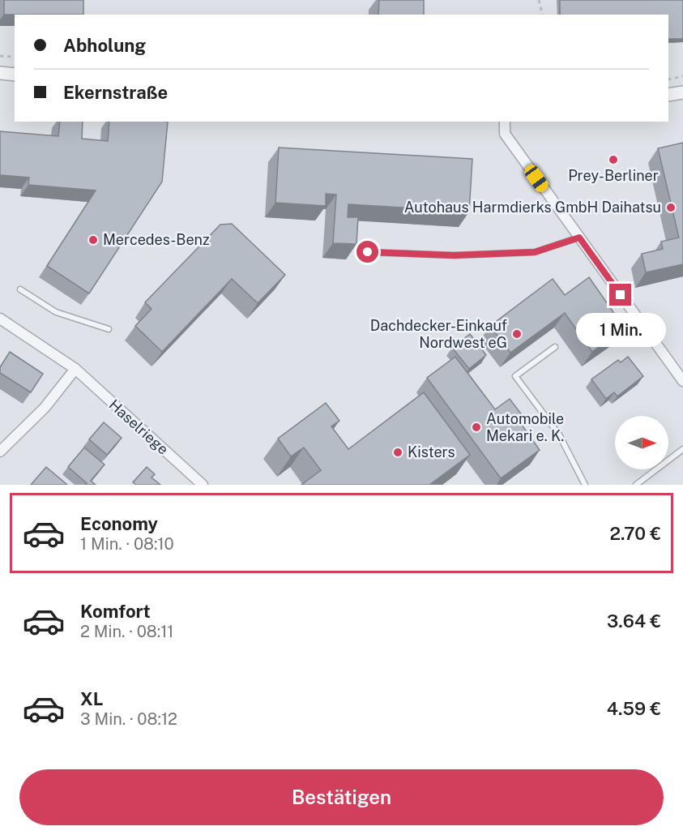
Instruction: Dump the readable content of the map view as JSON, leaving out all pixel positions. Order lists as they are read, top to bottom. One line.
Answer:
{"streets":{"street":["Haselriege"]},"places":["Prey-Berliner","Autohaus Harmdierks GmbH Daihatsu","Mercedes-Benz","Dachdecker-Einkauf Nordwest eG","Automobile Mekari e. K.","Kisters"],"north":"right","page":{"banner":["Abholung","Ekernstraße"],"bubble":"1 Min.","list":[{"name":"Economy","note":"1 Min. · 08:10","value":"2.70 €"},{"name":"Komfort","note":"2 Min. · 08:11","value":"3.64 €"},{"name":"XL","note":"3 Min. · 08:12","value":"4.59 €"}],"buttons":"Bestätigen"}}
